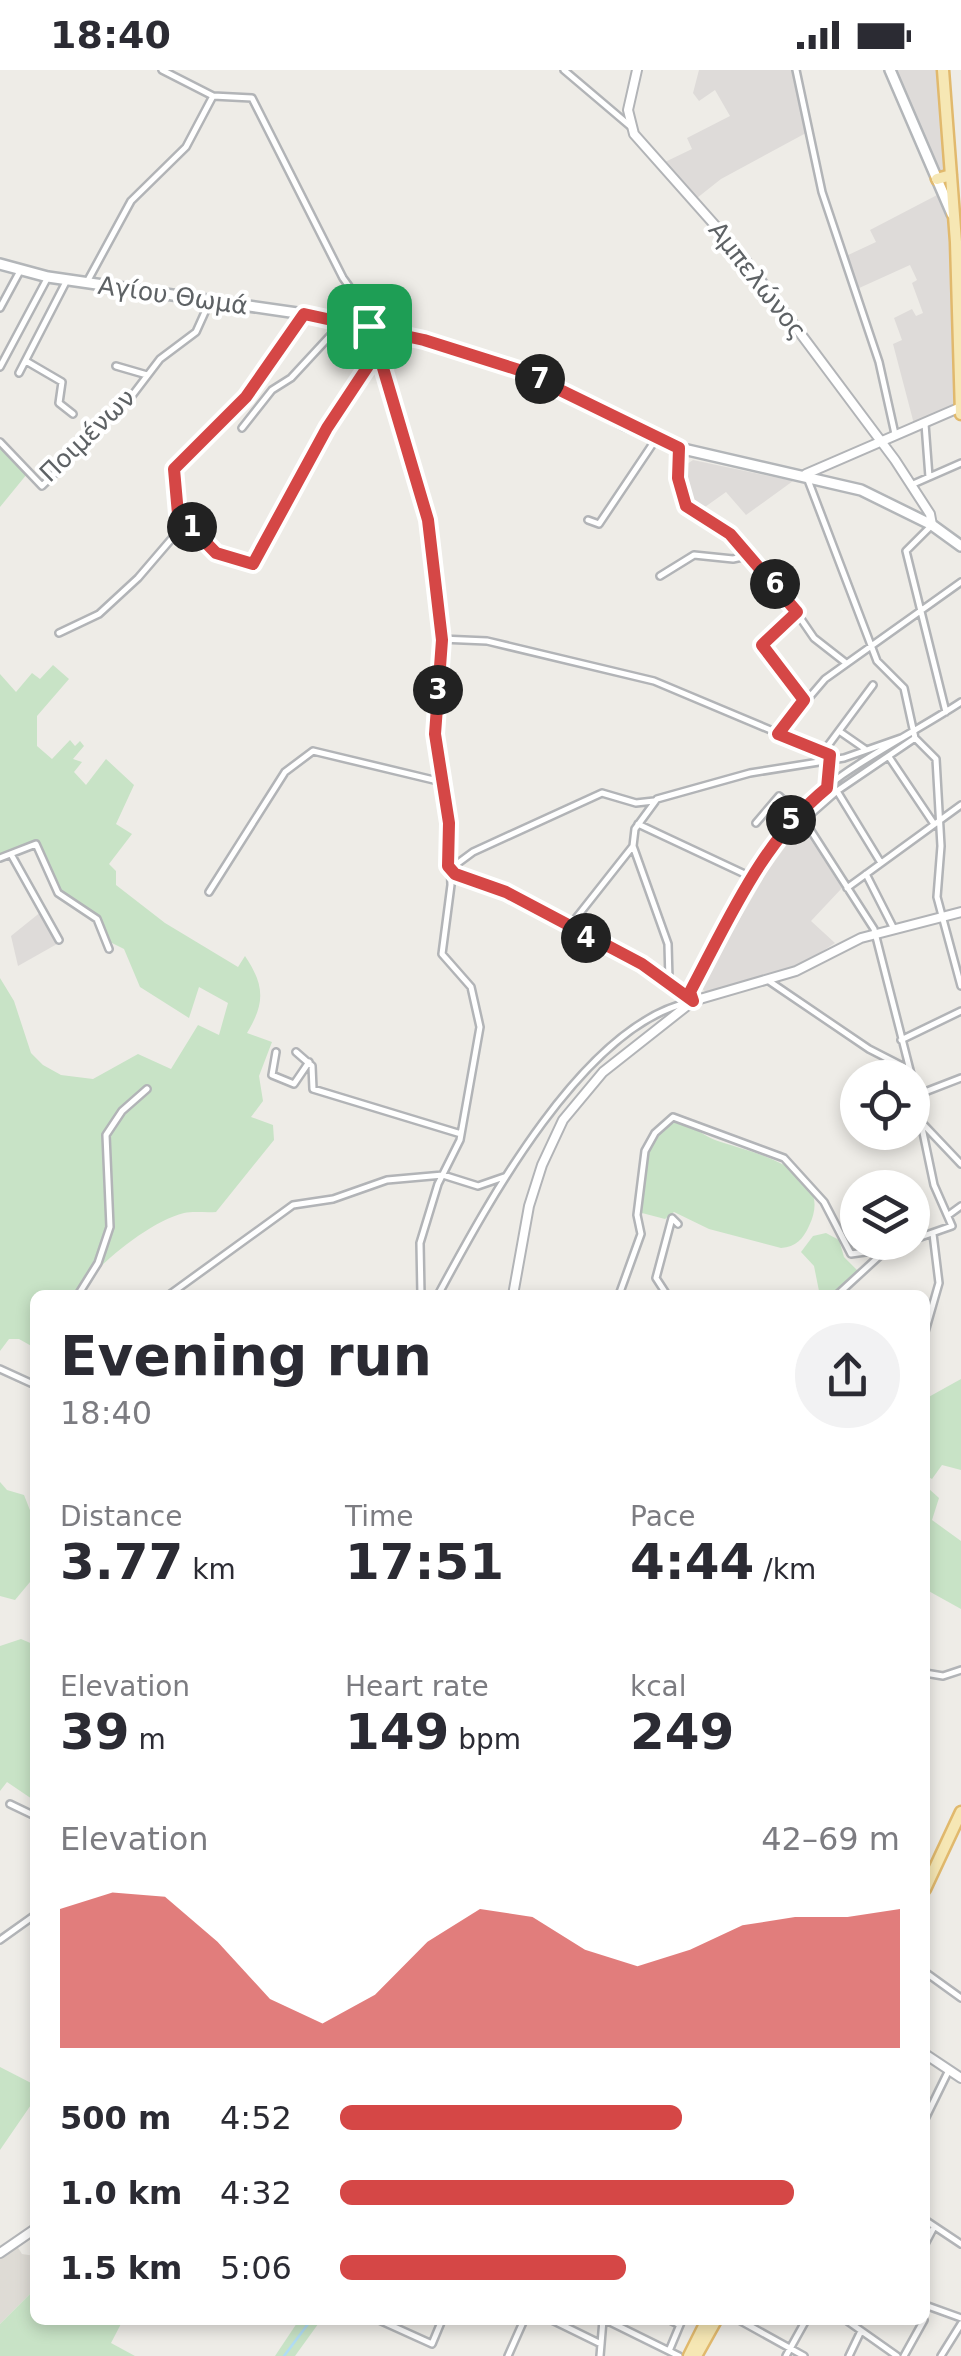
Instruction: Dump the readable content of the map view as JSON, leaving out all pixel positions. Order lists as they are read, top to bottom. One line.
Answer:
{"streets":{"main road":["Αγίου Θωμά"],"street":["Αμπελώνος","Ποιμένων"]},"crossings":[["Αγίου Θωμά","Ποιμένων"]],"page":{"status":"18:40","pins":["7","1","6","3","5","4"],"heading":["Evening run","18:40"],"stats":[["Distance","3.77 km"],["Time","17:51"],["Pace","4:44 /km"],["Elevation","39 m"],["Heart rate","149 bpm"],["kcal","249"]],"chart":["Elevation","42–69 m"],"list":[{"name":"500 m","note":"4:52"},{"name":"1.0 km","note":"4:32"},{"name":"1.5 km","note":"5:06"}]}}
